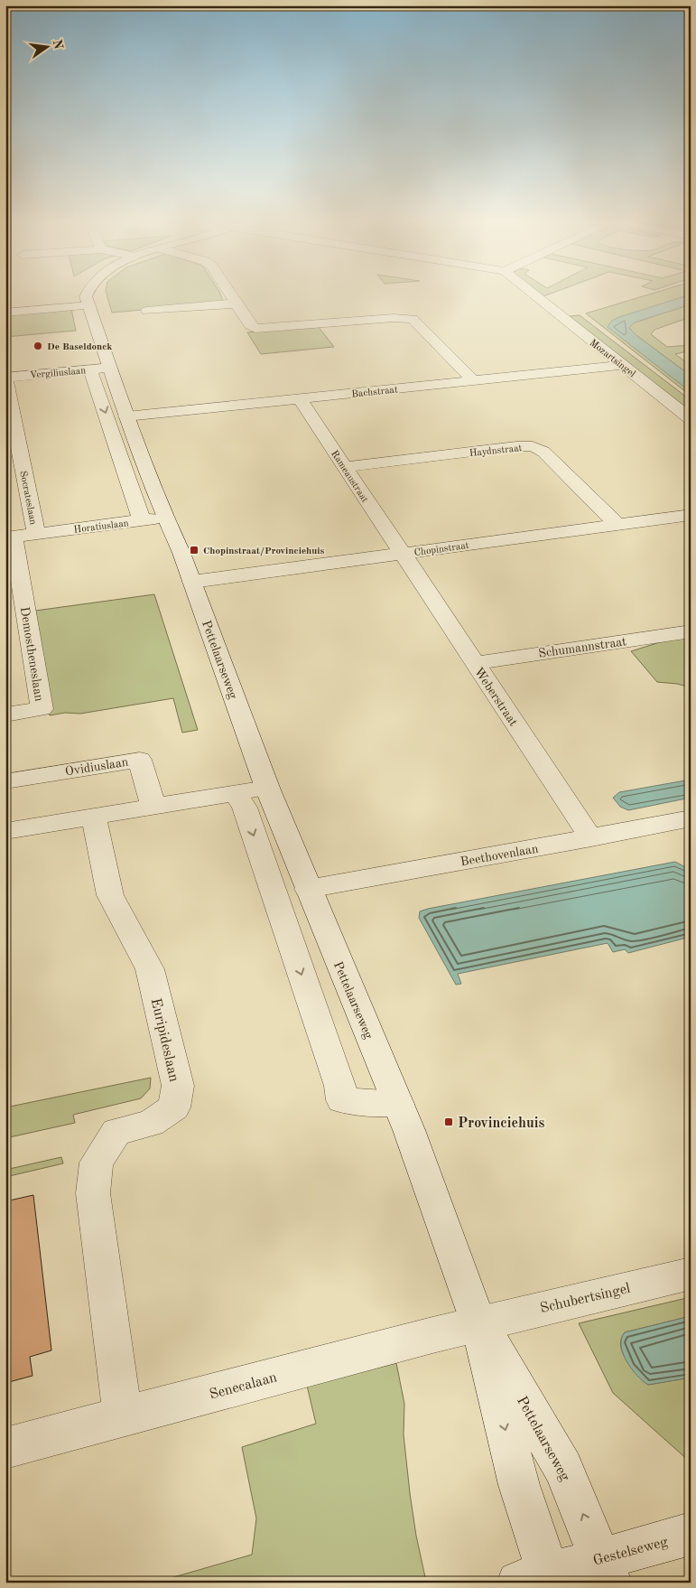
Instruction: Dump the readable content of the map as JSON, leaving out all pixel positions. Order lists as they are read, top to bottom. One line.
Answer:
{"streets":{"street":["Mozartsingel","Vergiliuslaan","Bachstraat","Haydnstraat","Rameaustraat","Socrateslaan","Horatiuslaan","Chopinstraat","Schumannstraat","Demostheneslaan","Pettelaarseweg","Weberstraat","Ovidiuslaan","Beethovenlaan","Euripideslaan","Schubertsingel","Senecalaan","Gestelseweg"]},"crossings":[["Mozartsingel","Bachstraat"],["Vergiliuslaan","Socrateslaan"],["Vergiliuslaan","Pettelaarseweg"],["Bachstraat","Rameaustraat"],["Bachstraat","Pettelaarseweg"],["Haydnstraat","Rameaustraat"],["Haydnstraat","Chopinstraat"],["Rameaustraat","Chopinstraat"],["Rameaustraat","Weberstraat"],["Socrateslaan","Horatiuslaan"],["Socrateslaan","Demostheneslaan"],["Horatiuslaan","Pettelaarseweg"],["Chopinstraat","Pettelaarseweg"],["Chopinstraat","Weberstraat"],["Schumannstraat","Weberstraat"],["Pettelaarseweg","Beethovenlaan"],["Pettelaarseweg","Schubertsingel"],["Pettelaarseweg","Senecalaan"],["Pettelaarseweg","Gestelseweg"],["Weberstraat","Beethovenlaan"],["Euripideslaan","Senecalaan"],["Schubertsingel","Senecalaan"]],"places":{"other":["De Baseldonck"],"transit":["Chopinstraat/Provinciehuis","Provinciehuis"]},"north":"right"}
